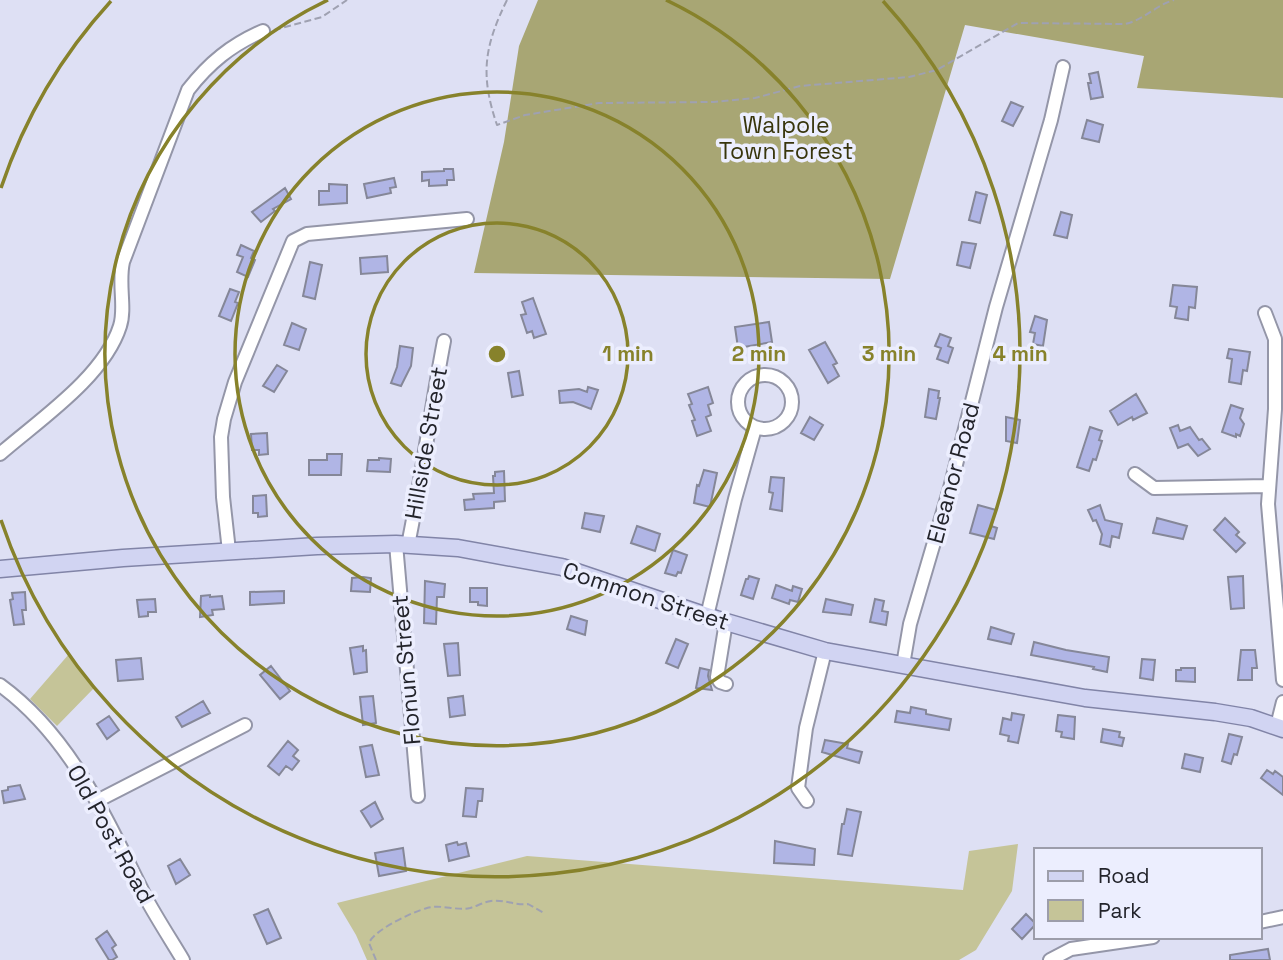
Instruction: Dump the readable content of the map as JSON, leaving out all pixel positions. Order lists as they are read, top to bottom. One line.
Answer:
{"streets":{"main road":["Common Street"],"street":["Hillside Street","Eleanor Road","Flonun Street","Old Post Road"]},"crossings":[["Hillside Street","Common Street"],["Hillside Street","Flonun Street"],["Eleanor Road","Common Street"],["Common Street","Flonun Street"]],"parks":["Walpole Town Forest"],"legend":["Road","Park"],"rings":["1 min","2 min","3 min","4 min"]}
